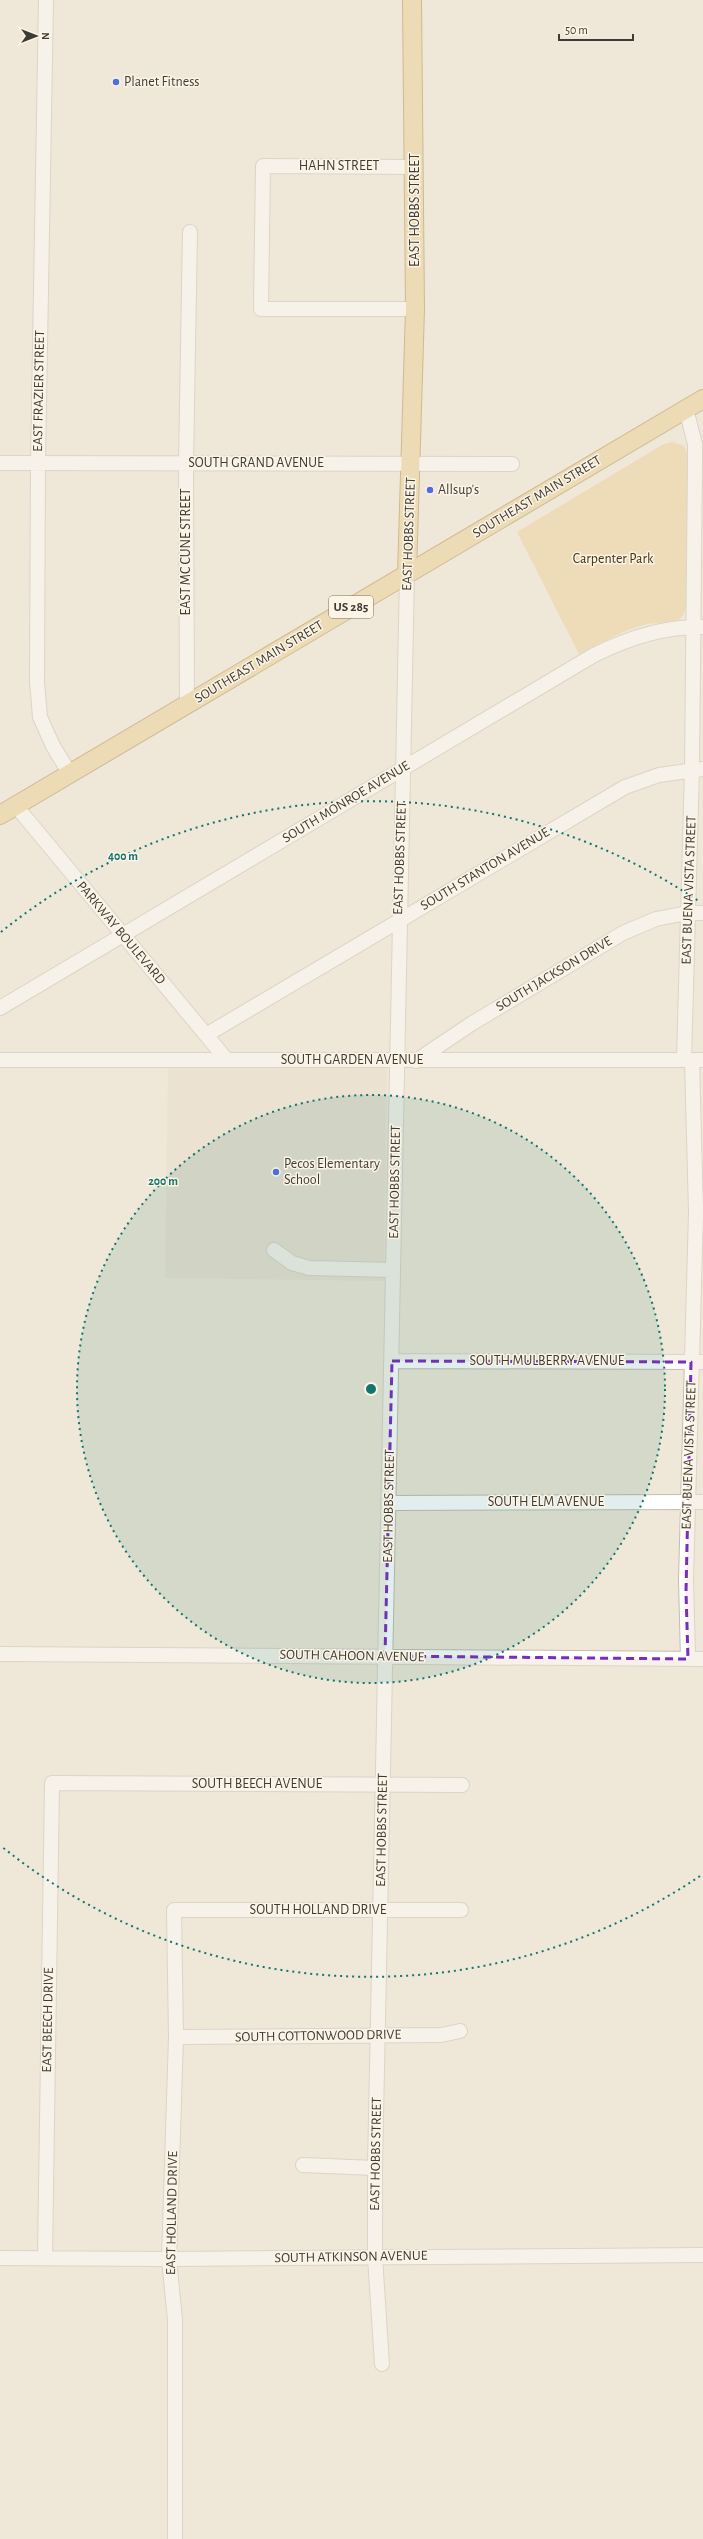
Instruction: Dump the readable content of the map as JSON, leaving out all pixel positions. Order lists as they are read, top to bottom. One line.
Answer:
{"streets":{"main road":["EAST HOBBS STREET","SOUTHEAST MAIN STREET","US 285"],"street":["HAHN STREET","EAST FRAZIER STREET","SOUTH GRAND AVENUE","EAST MC CUNE STREET","SOUTH MONROE AVENUE","SOUTH STANTON AVENUE","EAST BUENA VISTA STREET","PARKWAY BOULEVARD","SOUTH JACKSON DRIVE","SOUTH GARDEN AVENUE","SOUTH MULBERRY AVENUE","SOUTH ELM AVENUE","SOUTH CAHOON AVENUE","SOUTH BEECH AVENUE","SOUTH HOLLAND DRIVE","EAST BEECH DRIVE","SOUTH COTTONWOOD DRIVE","EAST HOLLAND DRIVE","SOUTH ATKINSON AVENUE"]},"crossings":[["HAHN STREET","EAST HOBBS STREET"],["EAST HOBBS STREET","SOUTH GRAND AVENUE"],["EAST HOBBS STREET","SOUTHEAST MAIN STREET"],["EAST HOBBS STREET","SOUTH MONROE AVENUE"],["EAST HOBBS STREET","SOUTH STANTON AVENUE"],["EAST HOBBS STREET","SOUTH GARDEN AVENUE"],["EAST HOBBS STREET","SOUTH MULBERRY AVENUE"],["EAST HOBBS STREET","SOUTH ELM AVENUE"],["EAST HOBBS STREET","SOUTH CAHOON AVENUE"],["EAST HOBBS STREET","SOUTH BEECH AVENUE"],["EAST HOBBS STREET","SOUTH HOLLAND DRIVE"],["EAST HOBBS STREET","SOUTH COTTONWOOD DRIVE"],["EAST HOBBS STREET","SOUTH ATKINSON AVENUE"],["EAST FRAZIER STREET","SOUTH GRAND AVENUE"],["EAST FRAZIER STREET","SOUTHEAST MAIN STREET"],["SOUTH GRAND AVENUE","EAST MC CUNE STREET"],["SOUTHEAST MAIN STREET","EAST MC CUNE STREET"],["SOUTHEAST MAIN STREET","EAST BUENA VISTA STREET"],["SOUTHEAST MAIN STREET","PARKWAY BOULEVARD"],["SOUTH MONROE AVENUE","EAST BUENA VISTA STREET"],["SOUTH MONROE AVENUE","PARKWAY BOULEVARD"],["SOUTH STANTON AVENUE","EAST BUENA VISTA STREET"],["SOUTH STANTON AVENUE","PARKWAY BOULEVARD"],["EAST BUENA VISTA STREET","SOUTH JACKSON DRIVE"],["EAST BUENA VISTA STREET","SOUTH GARDEN AVENUE"],["EAST BUENA VISTA STREET","SOUTH MULBERRY AVENUE"],["EAST BUENA VISTA STREET","SOUTH ELM AVENUE"],["EAST BUENA VISTA STREET","SOUTH CAHOON AVENUE"],["PARKWAY BOULEVARD","SOUTH GARDEN AVENUE"],["SOUTH JACKSON DRIVE","SOUTH GARDEN AVENUE"],["SOUTH BEECH AVENUE","EAST BEECH DRIVE"],["SOUTH HOLLAND DRIVE","EAST HOLLAND DRIVE"],["EAST BEECH DRIVE","SOUTH ATKINSON AVENUE"],["SOUTH COTTONWOOD DRIVE","EAST HOLLAND DRIVE"],["EAST HOLLAND DRIVE","SOUTH ATKINSON AVENUE"]],"parks":["Carpenter Park"],"places":["Planet Fitness","Allsup's","Pecos Elementary School"],"scale_bar":"50 m","north":"right","rings":["400 m","200 m"]}
